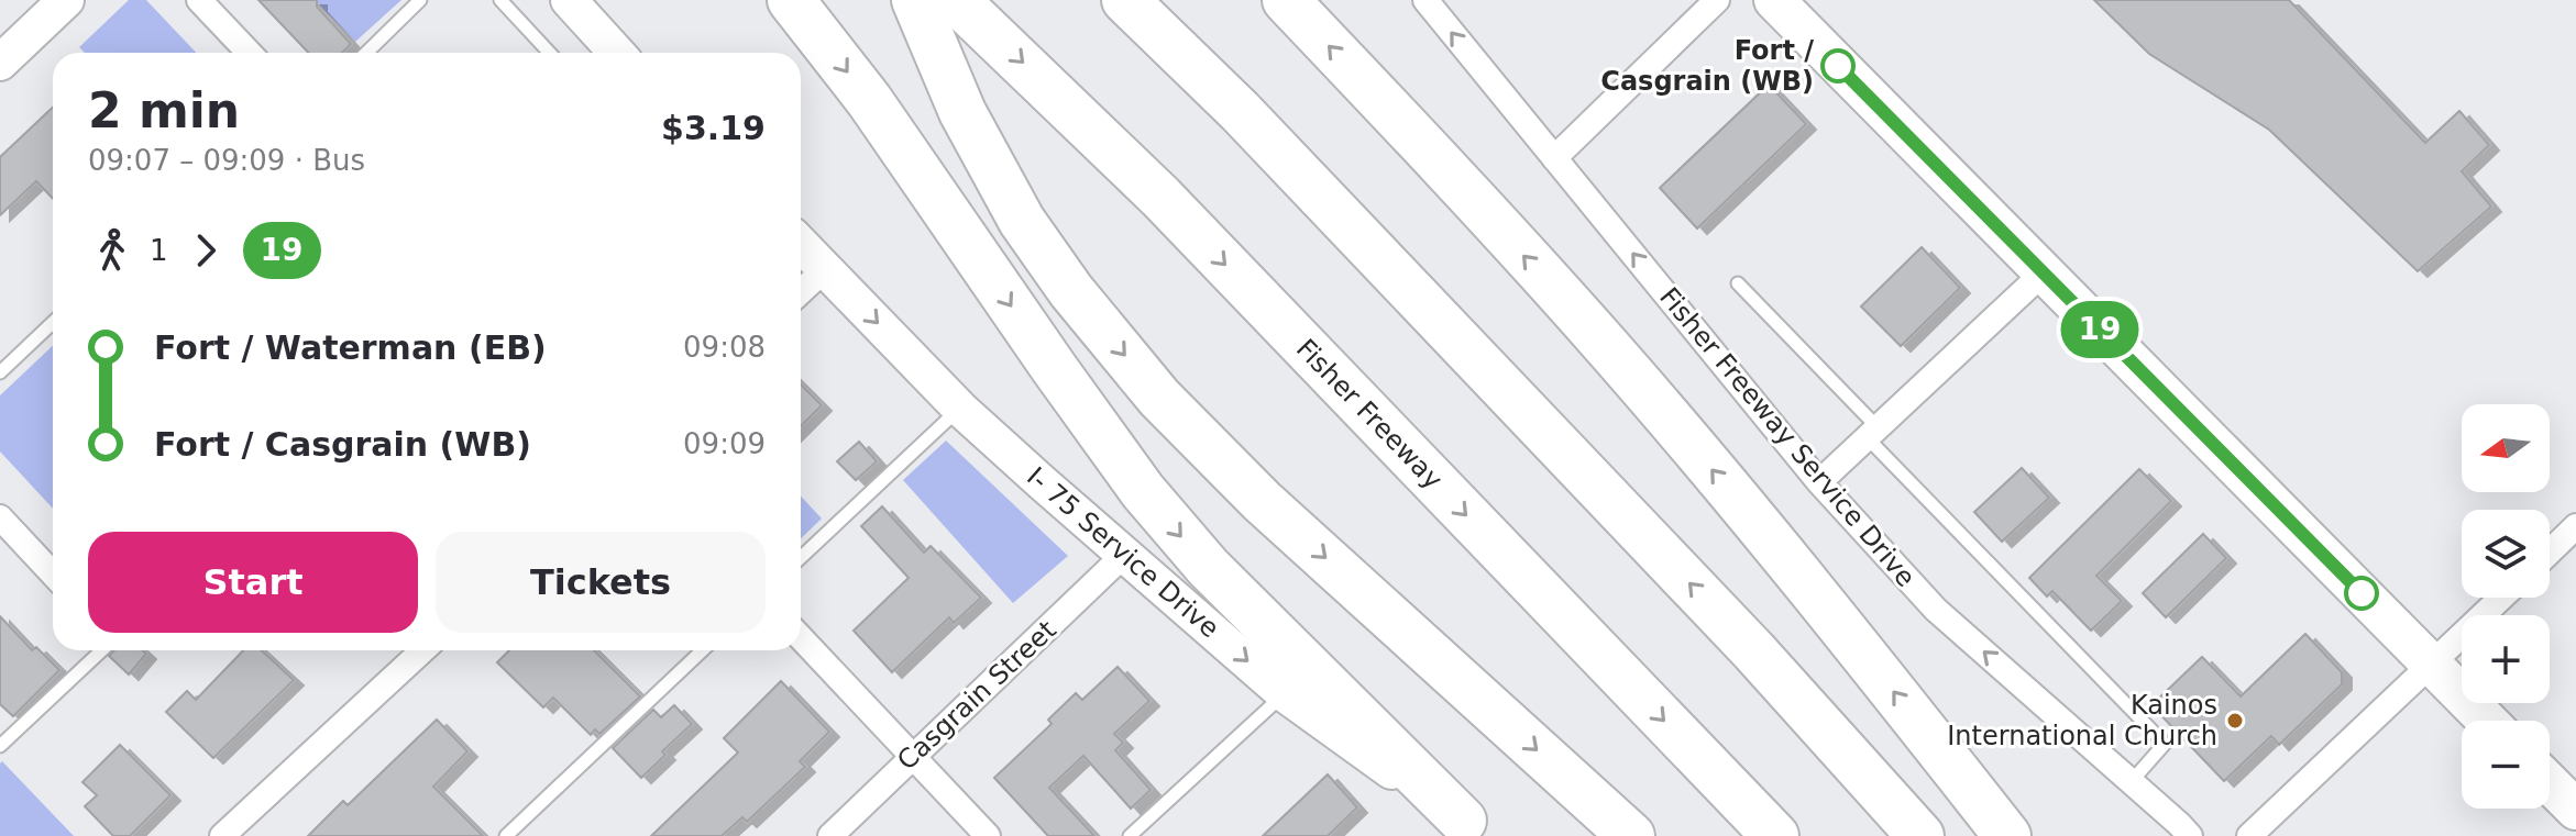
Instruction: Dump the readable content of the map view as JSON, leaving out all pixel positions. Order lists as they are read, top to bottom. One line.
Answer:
{"streets":{"highway":["Fisher Freeway"],"main road":["I- 75 Service Drive"],"street":["Fisher Freeway Service Drive","Casgrain Street"]},"crossings":[["I- 75 Service Drive","Casgrain Street"]],"one_way":["Fisher Freeway Service Drive","I- 75 Service Drive"],"places":["Fort / Casgrain (WB)","Kainos International Church"],"lines":["bus line 19"],"north":"left","page":{"on_map":"19","heading":["2 min","09:07 – 09:09 · Bus","$3.19"],"legs":["1","19"],"list":[{"name":"Fort / Waterman (EB)","value":"09:08"},{"name":"Fort / Casgrain (WB)","value":"09:09"}],"map_buttons":["+","−"],"buttons":["Start","Tickets"]}}
